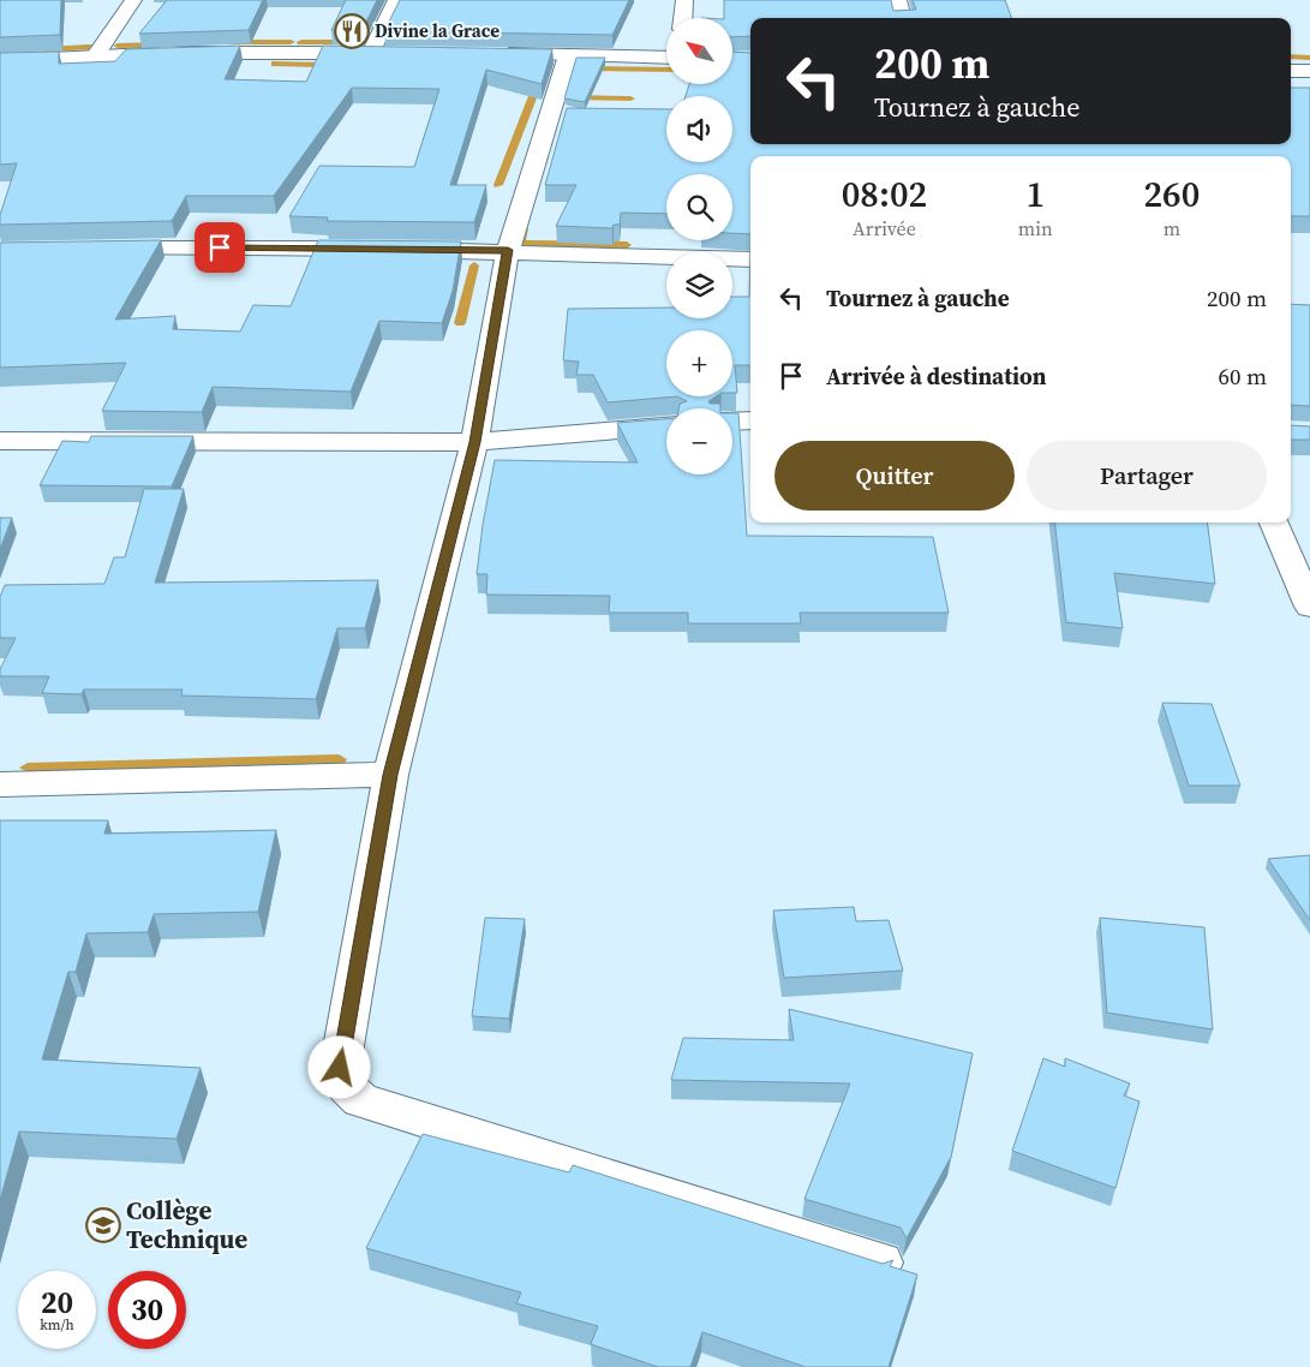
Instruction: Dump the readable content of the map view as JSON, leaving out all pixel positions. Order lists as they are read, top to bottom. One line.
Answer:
{"places":{"restaurant":["Divine la Grace"],"school or university":["Collège Technique"]},"north":"top left","page":{"map_buttons":["+","−"],"turn":["200 m","Tournez à gauche"],"eta":["08:02","Arrivée","1","min","260","m"],"list":[{"name":"Tournez à gauche","value":"200 m"},{"name":"Arrivée à destination","value":"60 m"}],"buttons":["Quitter","Partager"],"speed":"20 km/h","limit":"30"}}
